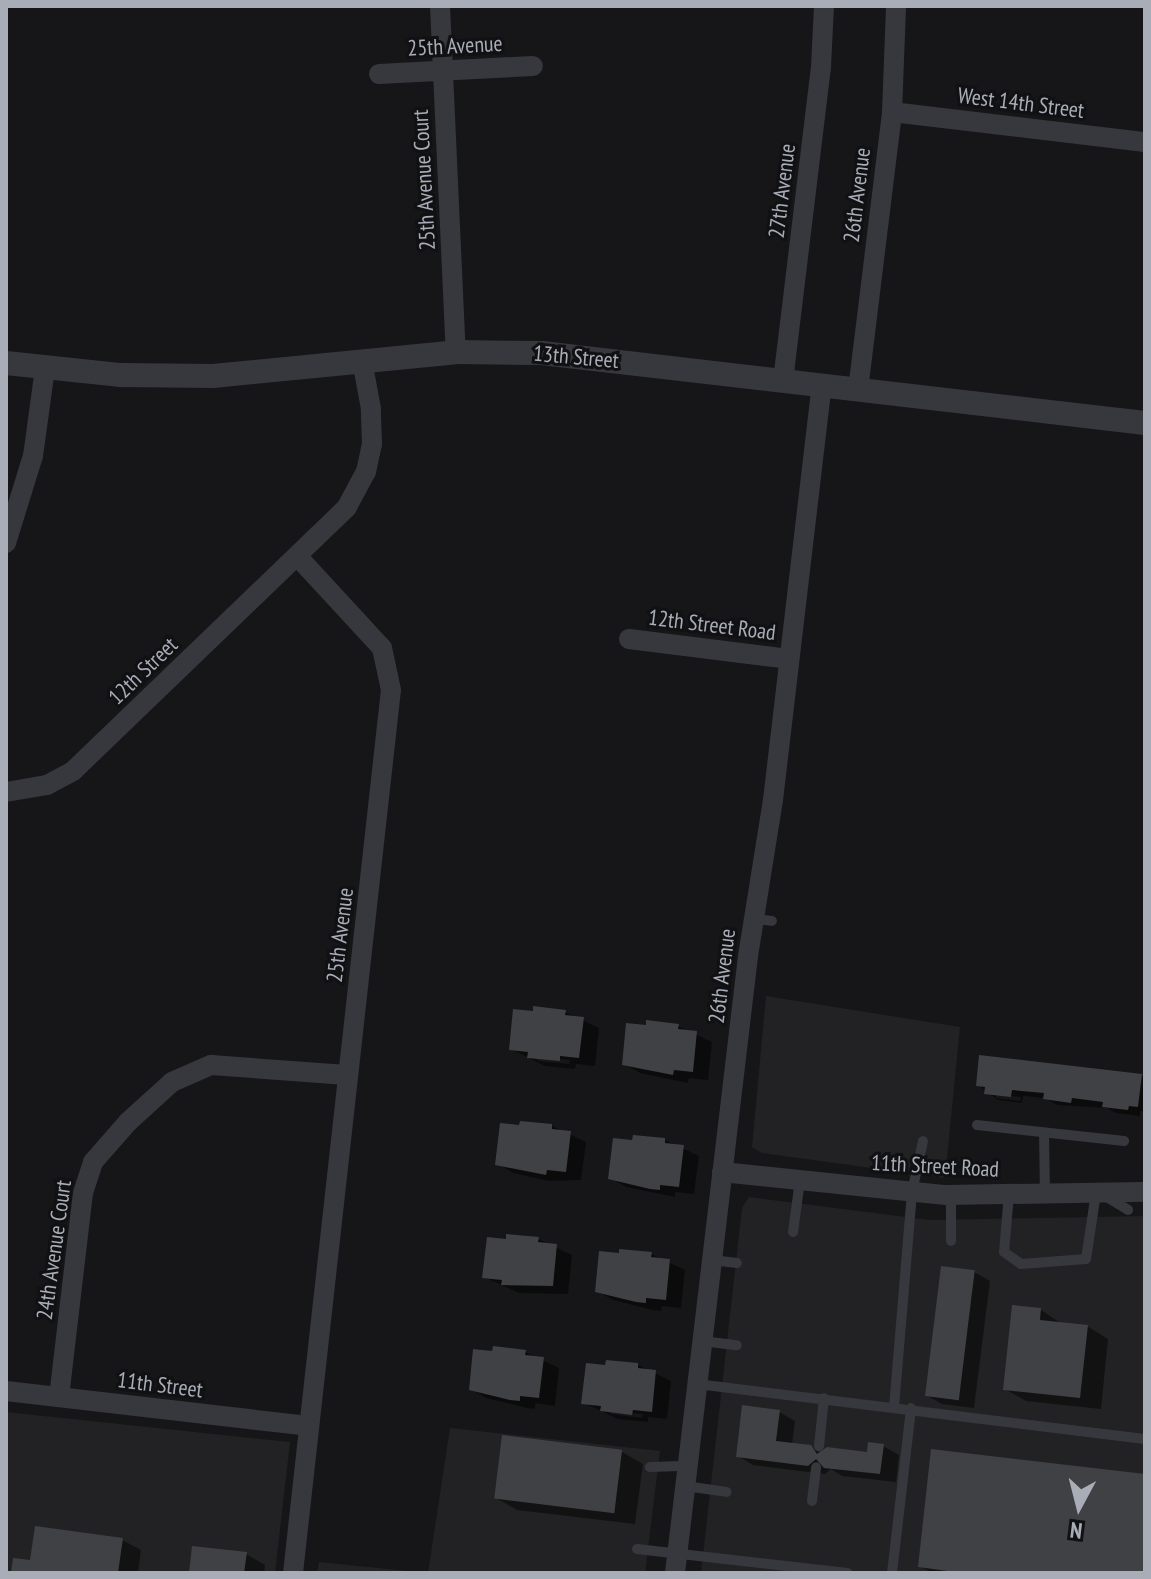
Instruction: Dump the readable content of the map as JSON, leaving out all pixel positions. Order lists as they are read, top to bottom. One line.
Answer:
{"streets":{"street":["25th Avenue","West 14th Street","25th Avenue Court","27th Avenue","26th Avenue","13th Street","12th Street Road","12th Street","11th Street Road","24th Avenue Court","11th Street"]},"crossings":[["25th Avenue","25th Avenue Court"],["25th Avenue","12th Street"],["25th Avenue","24th Avenue Court"],["25th Avenue","11th Street"],["West 14th Street","26th Avenue"],["25th Avenue Court","13th Street"],["27th Avenue","13th Street"],["26th Avenue","13th Street"],["26th Avenue","12th Street Road"],["26th Avenue","11th Street Road"],["24th Avenue Court","11th Street"]],"north":"bottom"}
